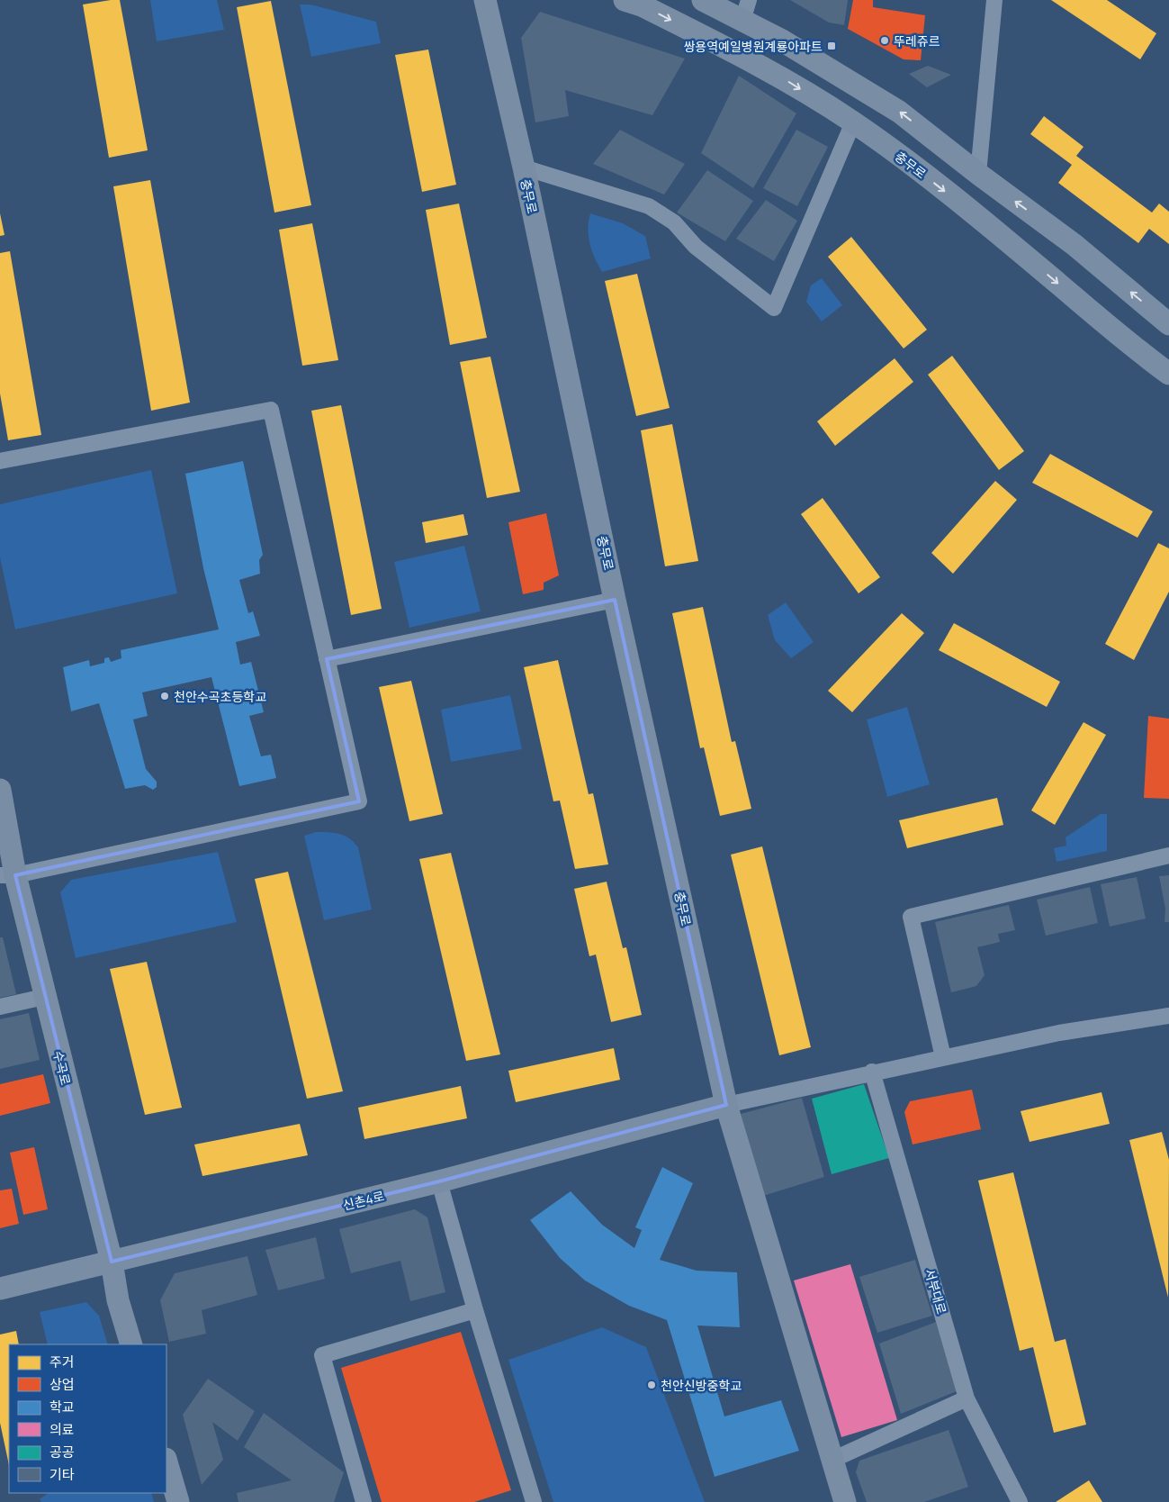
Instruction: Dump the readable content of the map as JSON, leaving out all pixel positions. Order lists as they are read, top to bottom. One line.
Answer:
{"streets":{"street":["충무로","수곡로","신촌4로","서부대로"]},"crossings":[["충무로","신촌4로"],["수곡로","신촌4로"]],"places":{"other":["뚜레쥬르","천안수곡초등학교","천안신방중학교"],"transit":["쌍용역예일병원계룡아파트"]},"legend":["주거","상업","학교","의료","공공","기타"]}
